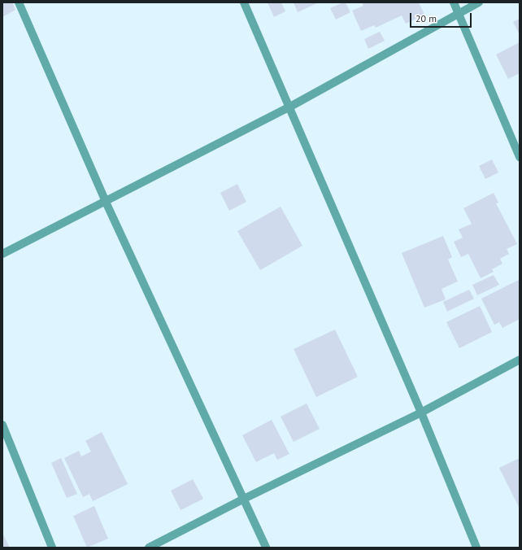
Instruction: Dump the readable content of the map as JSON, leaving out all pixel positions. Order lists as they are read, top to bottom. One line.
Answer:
{"scale_bar":"20 m"}
